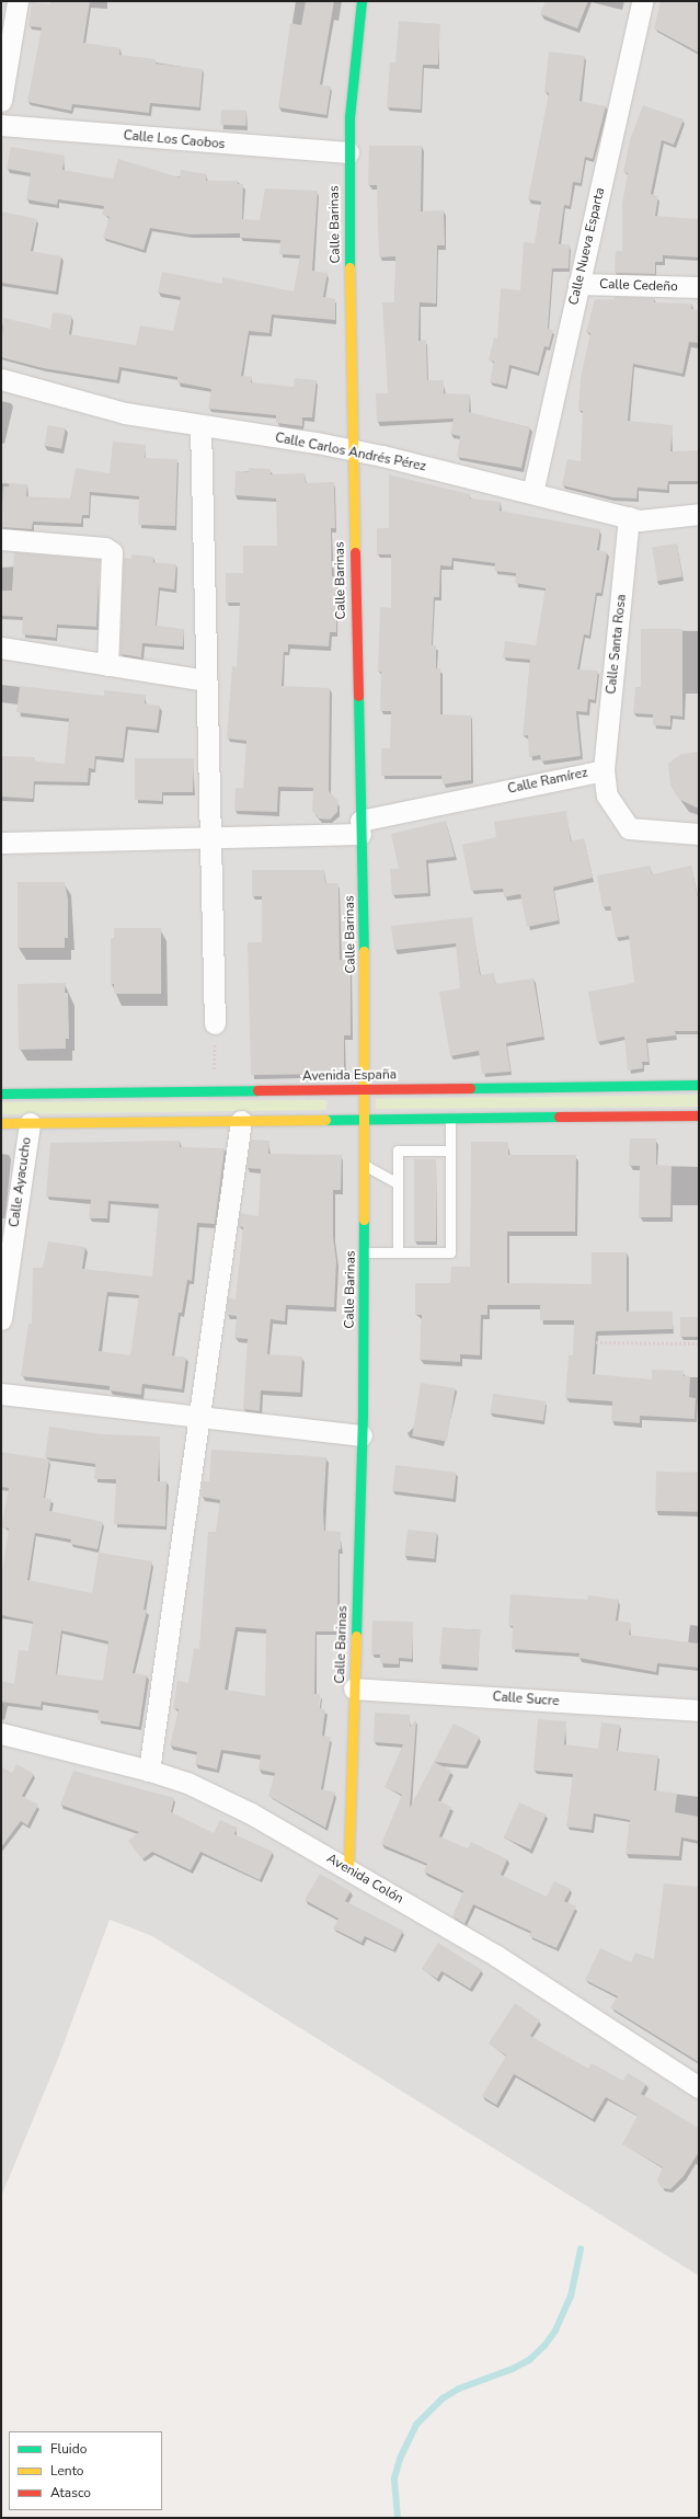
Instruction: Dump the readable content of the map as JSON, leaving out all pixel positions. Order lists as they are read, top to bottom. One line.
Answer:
{"streets":{"street":["Calle Los Caobos","Calle Barinas","Calle Nueva Esparta","Calle Cedeño","Calle Carlos Andrés Pérez","Calle Santa Rosa","Calle Ramírez","Avenida España","Calle Ayacucho","Calle Sucre","Avenida Colón"]},"crossings":[["Calle Los Caobos","Calle Barinas"],["Calle Barinas","Calle Carlos Andrés Pérez"],["Calle Barinas","Calle Ramírez"],["Calle Barinas","Avenida España"],["Calle Barinas","Calle Sucre"],["Calle Barinas","Avenida Colón"],["Calle Nueva Esparta","Calle Cedeño"],["Calle Nueva Esparta","Calle Carlos Andrés Pérez"],["Calle Carlos Andrés Pérez","Calle Santa Rosa"],["Calle Santa Rosa","Calle Ramírez"]],"legend":["Fluido","Lento","Atasco"]}
